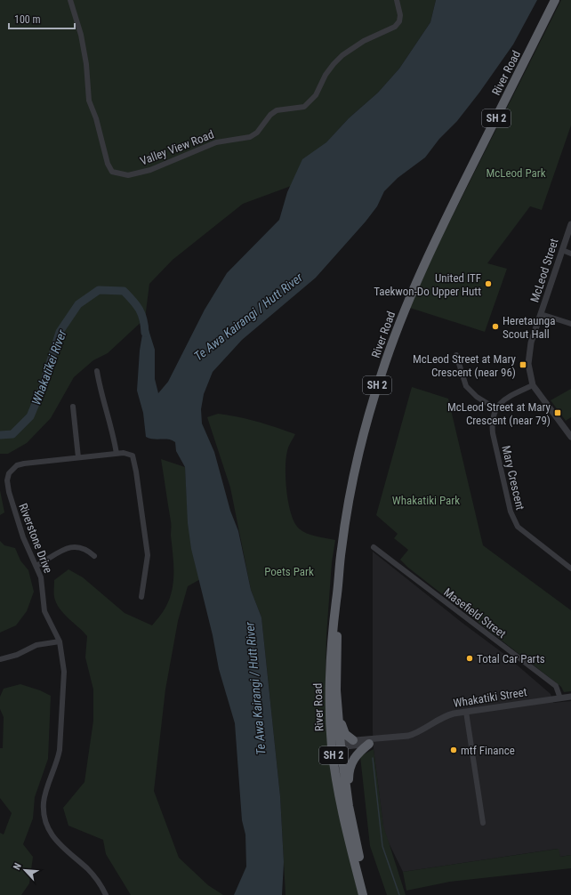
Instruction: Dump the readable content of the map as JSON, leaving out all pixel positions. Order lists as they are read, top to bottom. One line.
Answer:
{"streets":{"highway":["River Road","SH 2"],"street":["Valley View Road","McLeod Street","Mary Crescent","Riverstone Drive","Masefield Street","Whakatiki Street"]},"crossings":[["River Road","Whakatiki Street"],["Masefield Street","Whakatiki Street"]],"water":["Te Awa Kairangi / Hutt River","Whakatīkei River"],"parks":["McLeod Park","Whakatiki Park","Poets Park"],"places":{"other":["United ITF Taekwon-Do Upper Hutt","Heretaunga Scout Hall","Total Car Parts","mtf Finance"],"transit":["McLeod Street at Mary Crescent (near 96)","McLeod Street at Mary Crescent (near 79)"]},"scale_bar":"100 m","north":"top left"}
